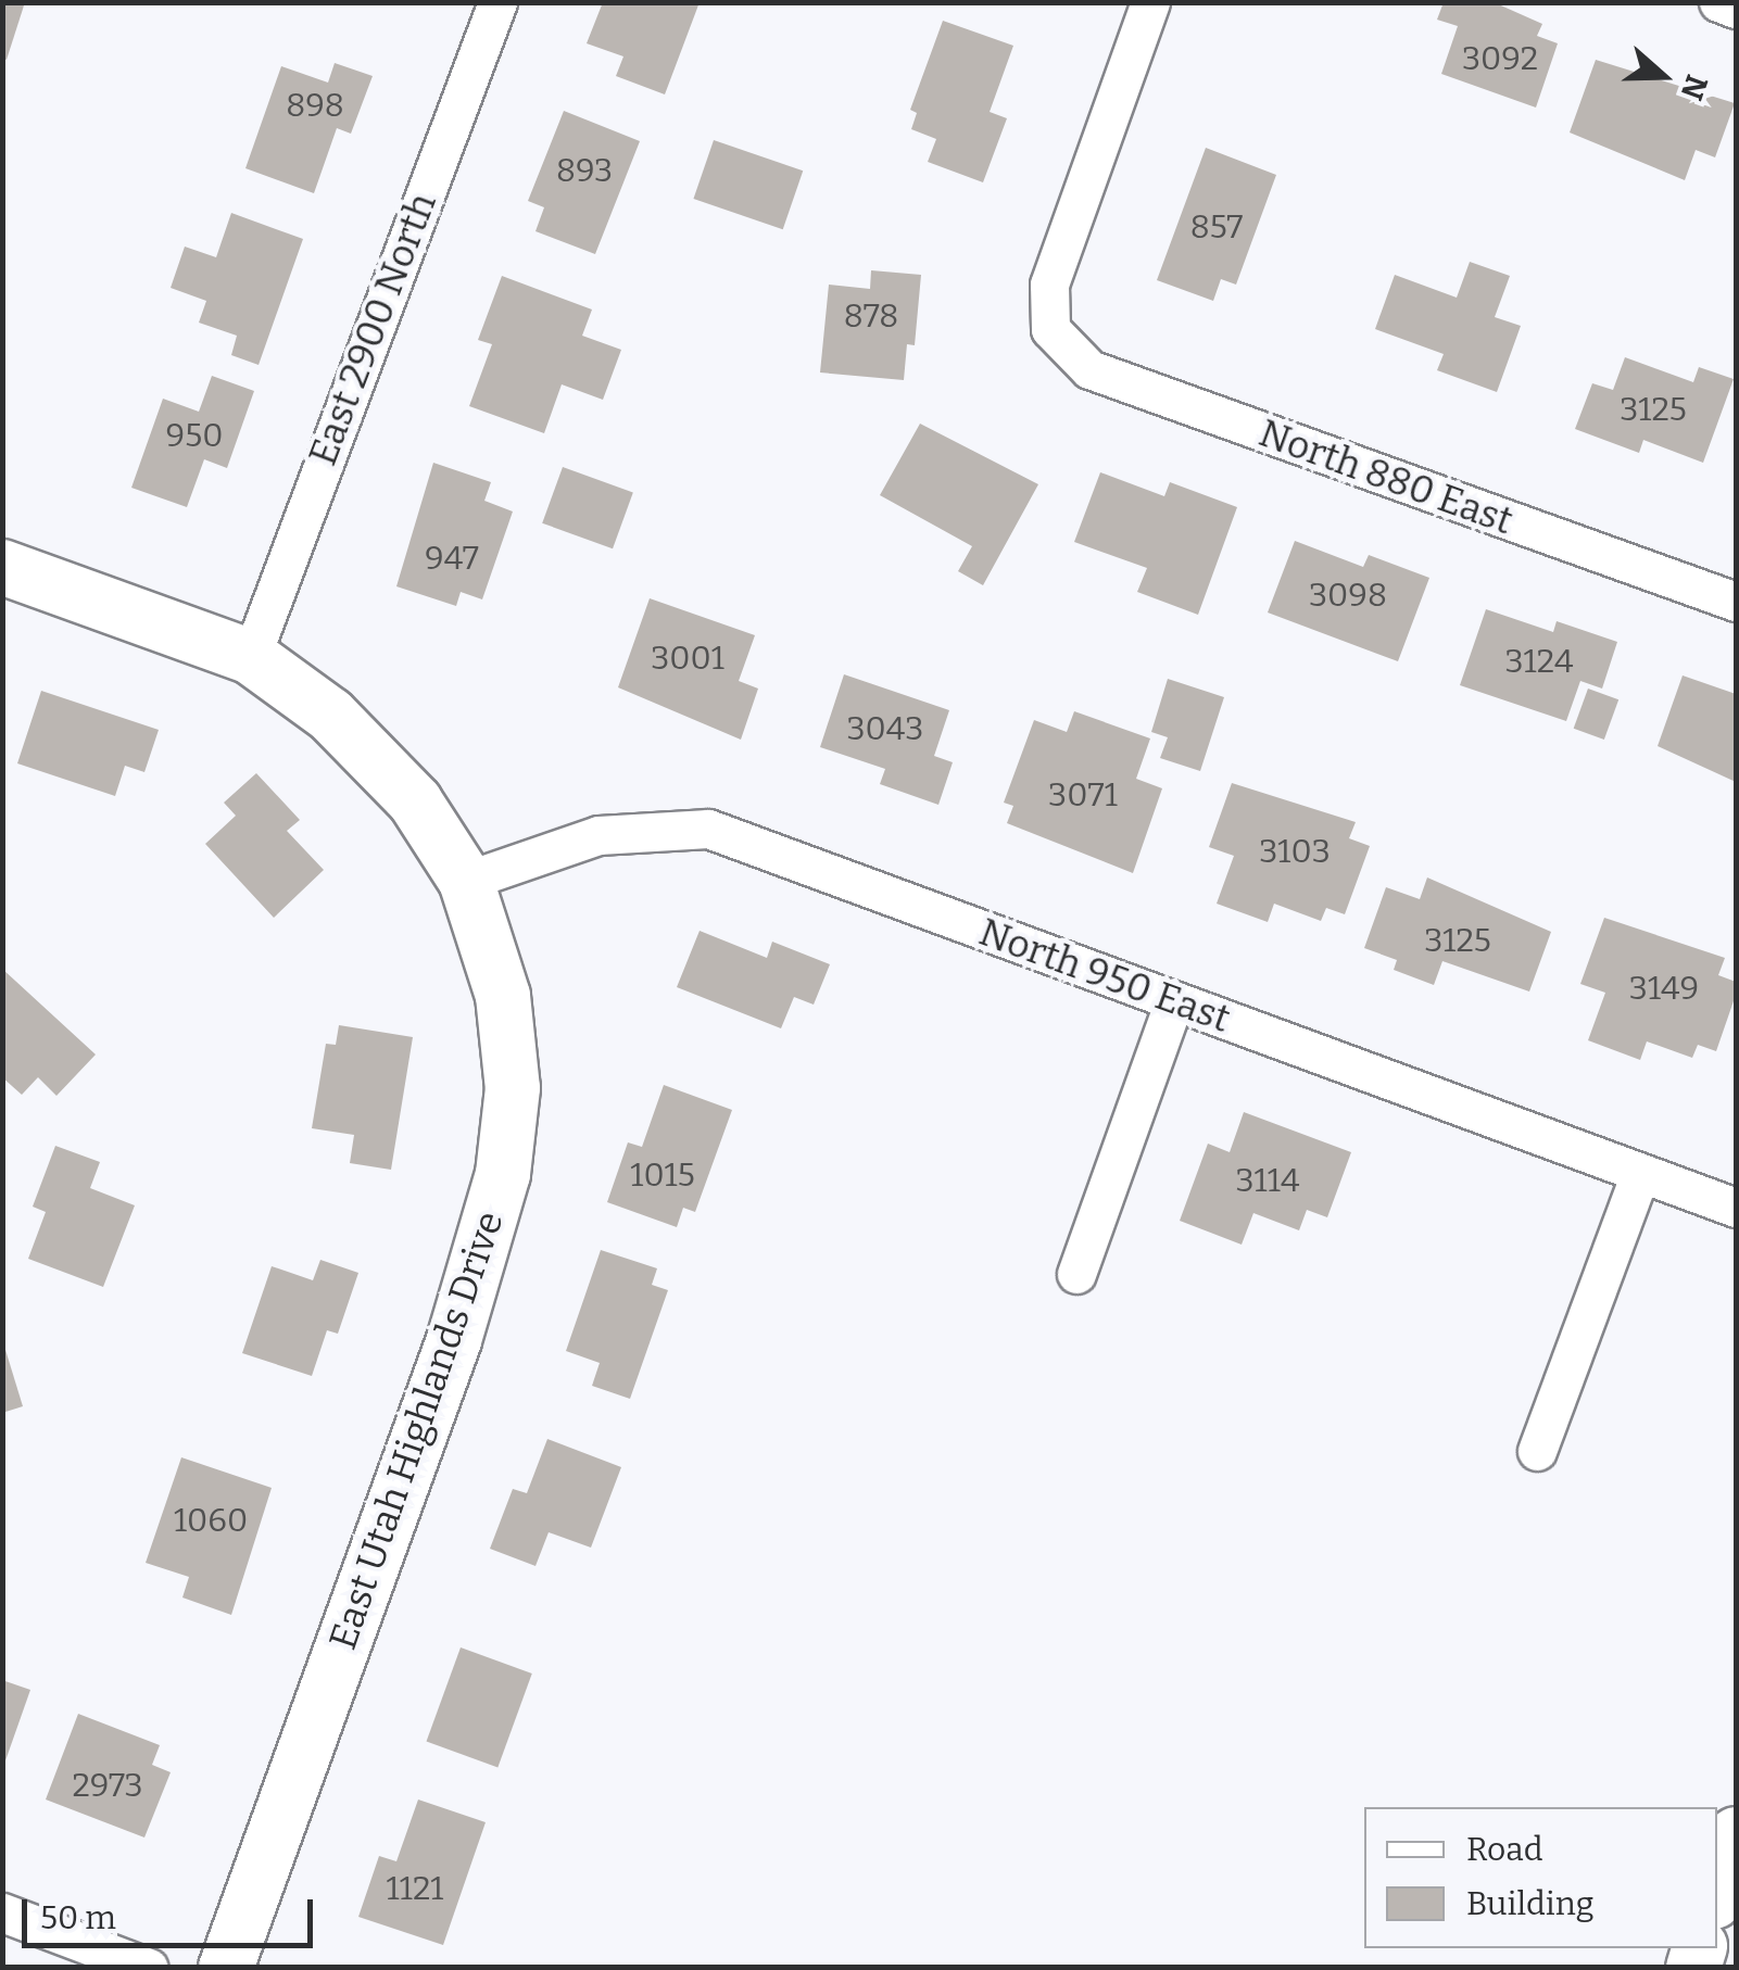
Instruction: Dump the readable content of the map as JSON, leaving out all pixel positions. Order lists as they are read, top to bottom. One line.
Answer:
{"streets":{"street":["East 2900 North","North 880 East","North 950 East","East Utah Highlands Drive"]},"crossings":[["East 2900 North","East Utah Highlands Drive"],["North 950 East","East Utah Highlands Drive"]],"house_numbers":["3092","898","893","857","878","3125","950","947","3098","3001","3124","3043","3071","3103","3125","3149","1015","3114","1060","2973","1121"],"legend":["Road","Building"],"scale_bar":"50 m","north":"right"}
